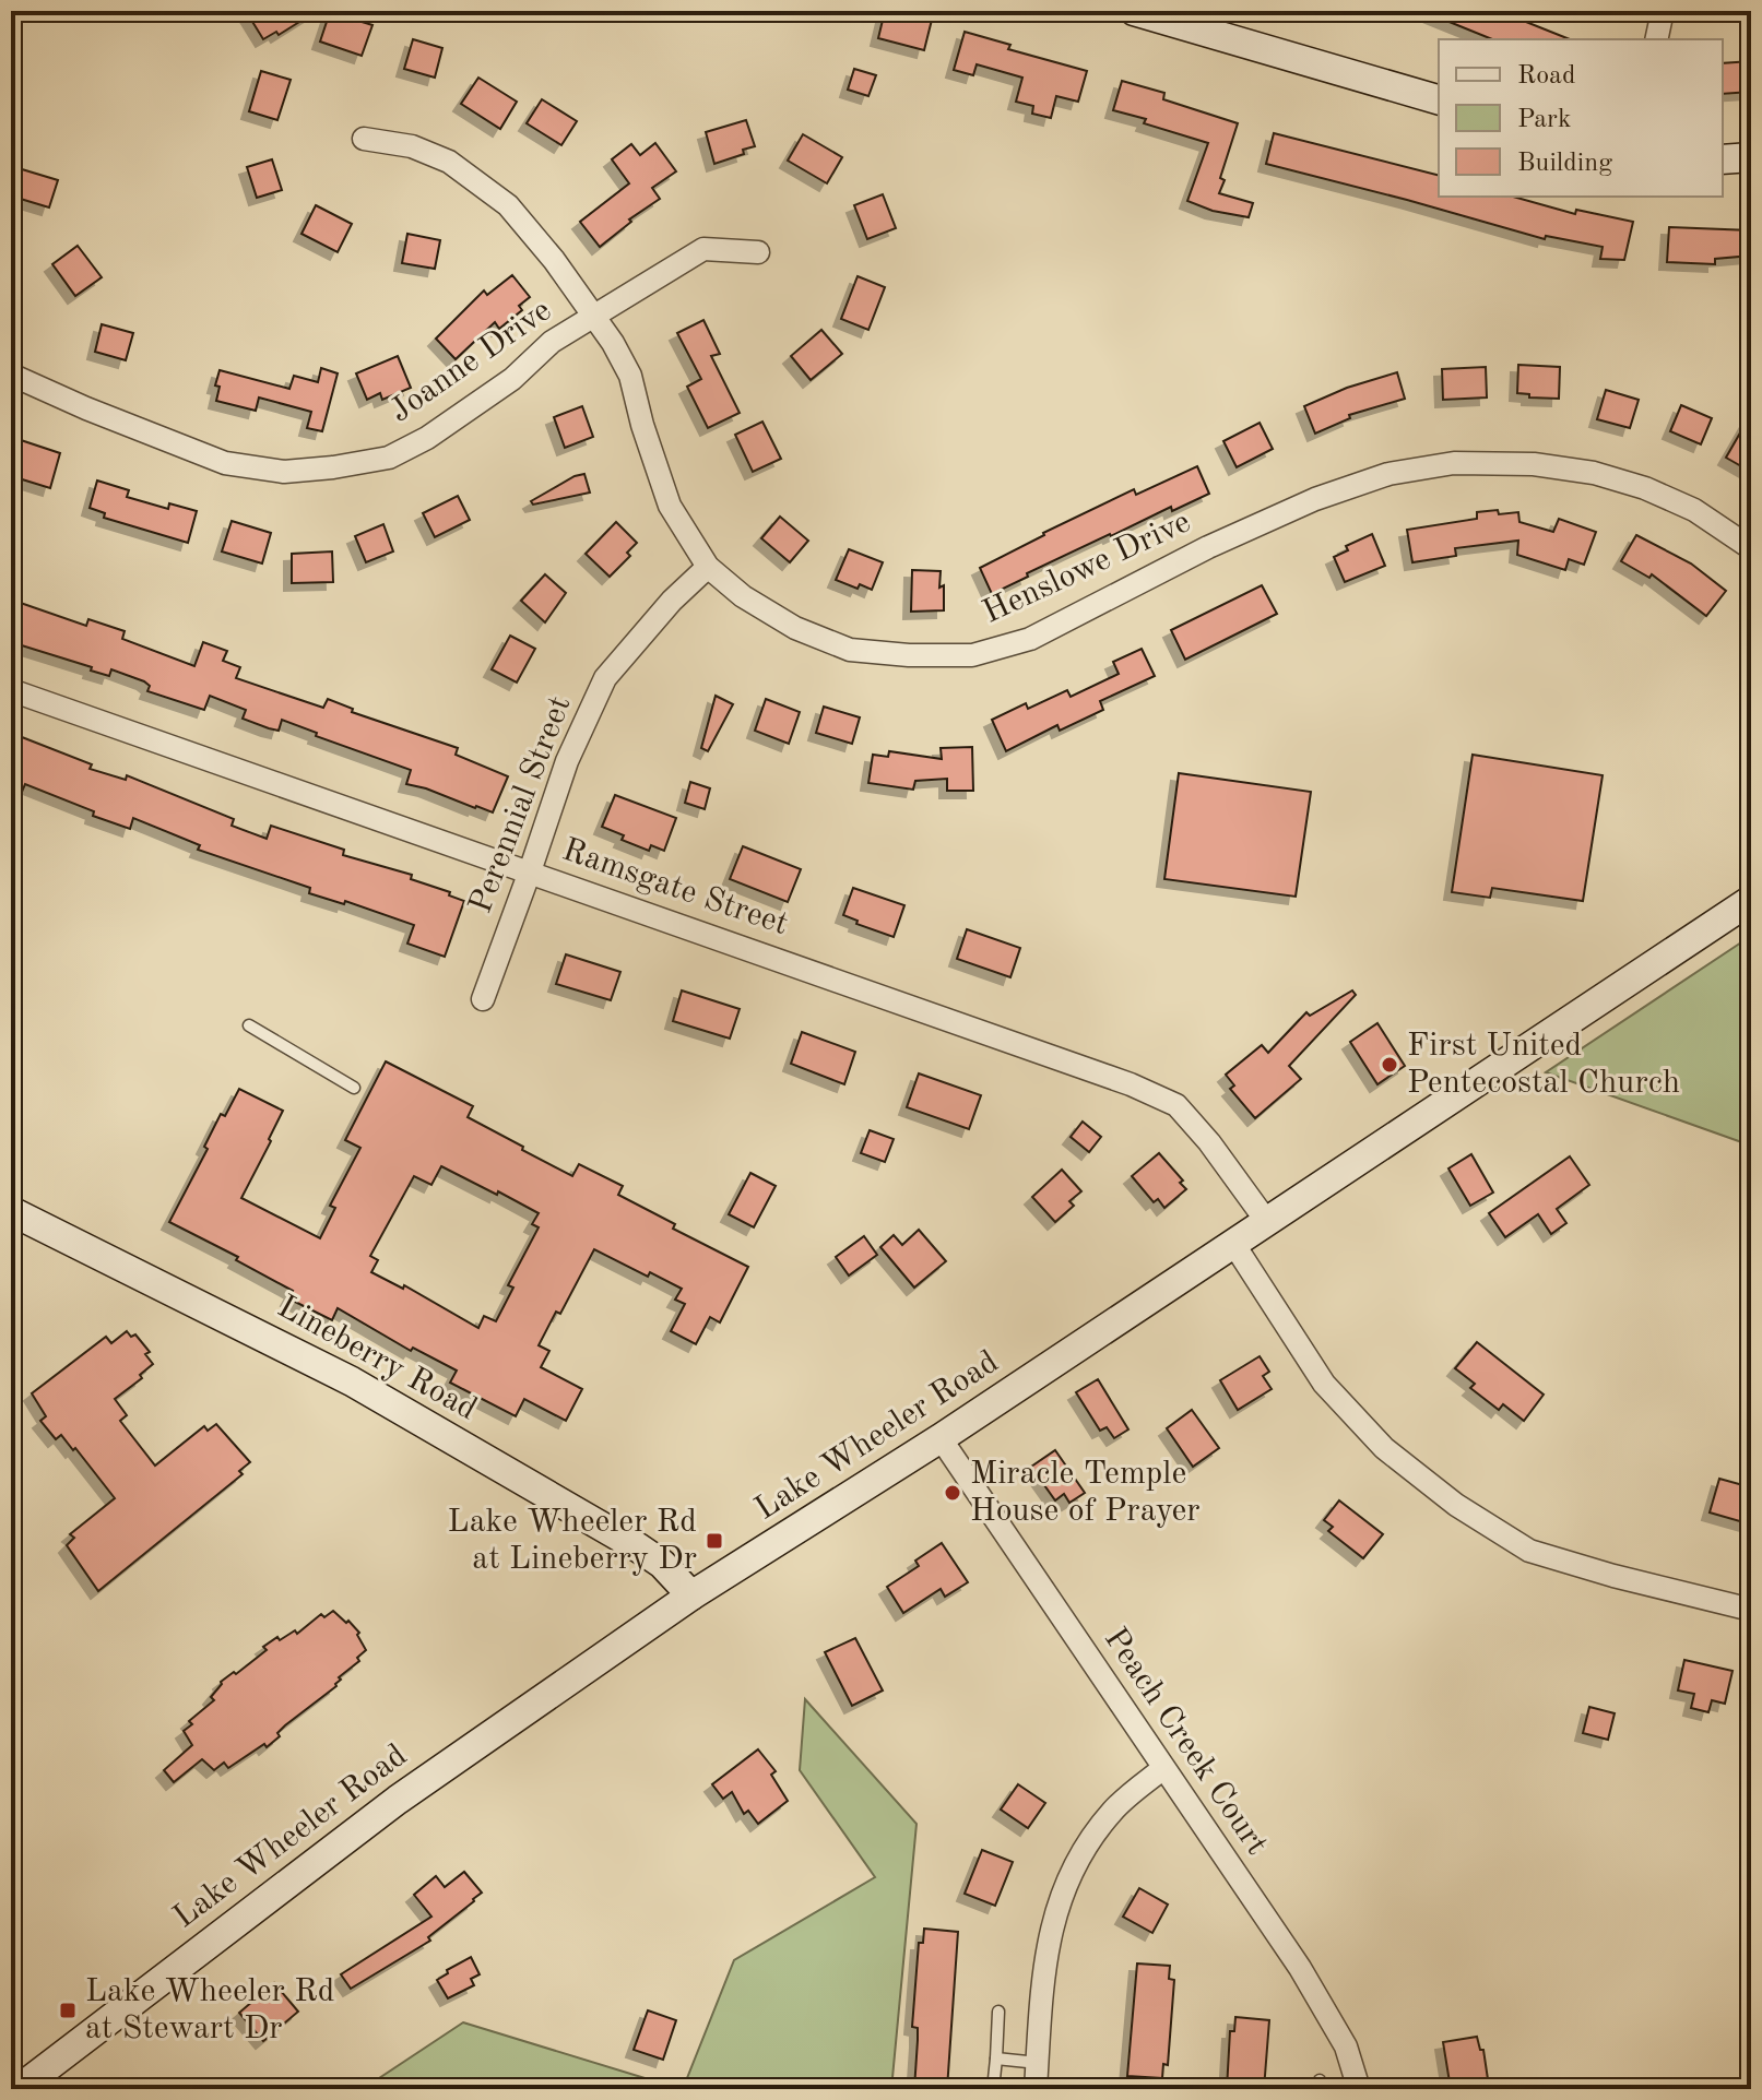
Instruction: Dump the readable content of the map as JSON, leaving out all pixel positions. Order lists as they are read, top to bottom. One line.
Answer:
{"streets":{"main road":["Lineberry Road","Lake Wheeler Road"],"street":["Joanne Drive","Henslowe Drive","Perennial Street","Ramsgate Street","Peach Creek Court"]},"crossings":[["Joanne Drive","Henslowe Drive"],["Henslowe Drive","Perennial Street"],["Perennial Street","Ramsgate Street"],["Ramsgate Street","Lake Wheeler Road"],["Lineberry Road","Lake Wheeler Road"],["Lake Wheeler Road","Peach Creek Court"]],"places":{"other":["First United Pentecostal Church","Miracle Temple House of Prayer"],"transit":["Lake Wheeler Rd at Lineberry Dr","Lake Wheeler Rd at Stewart Dr"]},"legend":["Road","Park","Building"]}
